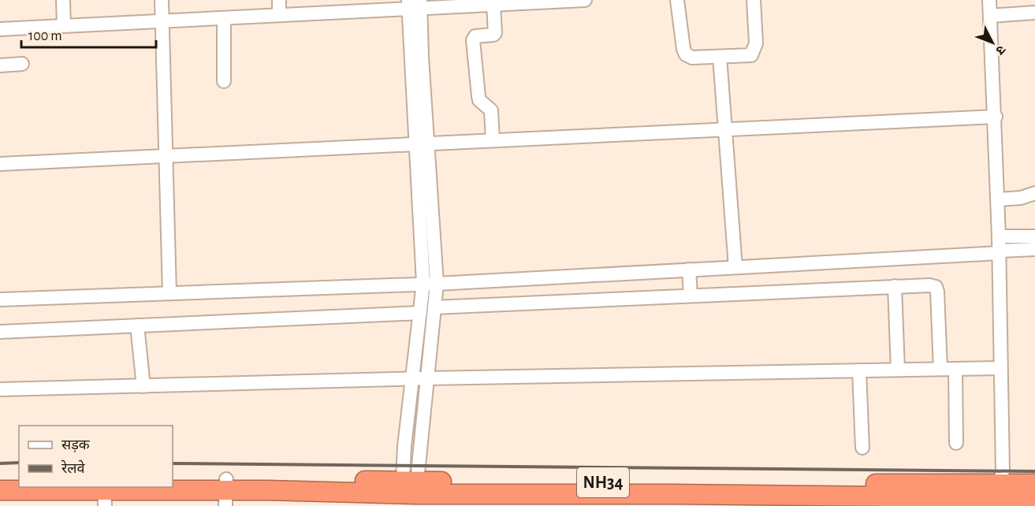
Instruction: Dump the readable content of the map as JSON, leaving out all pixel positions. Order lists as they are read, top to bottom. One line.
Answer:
{"streets":{"highway":["NH34"]},"legend":["सड़क","रेलवे"],"scale_bar":"100 m","north":"bottom right"}
